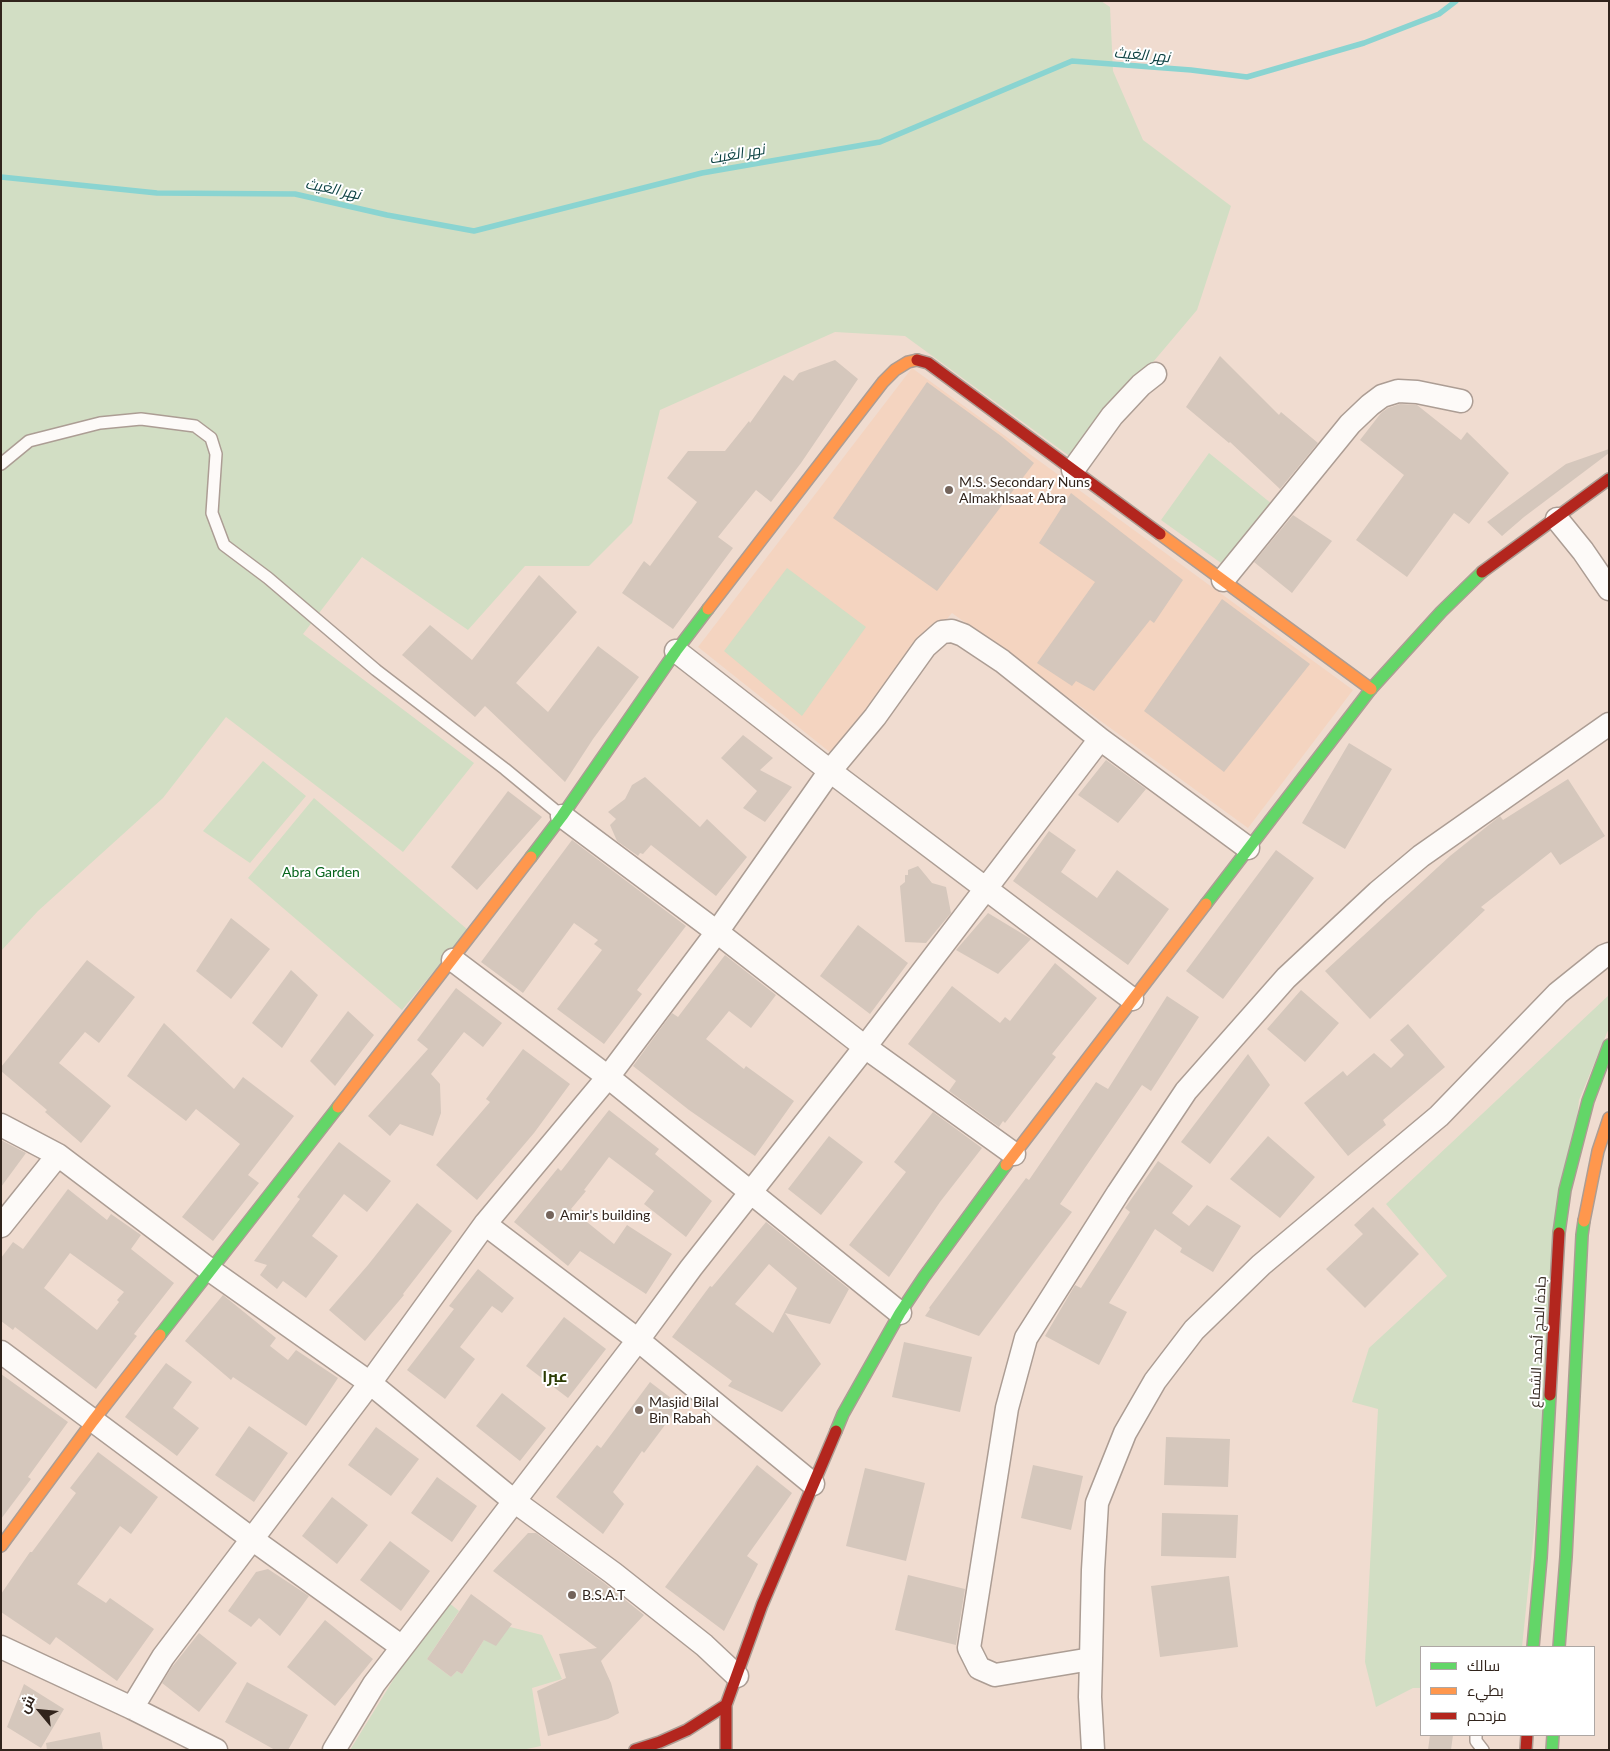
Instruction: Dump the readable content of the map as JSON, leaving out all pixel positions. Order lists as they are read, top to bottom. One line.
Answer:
{"streets":{"main road":["جادة الحج أحمد الشماع"]},"districts":["عبرا"],"water":["نهر الغيث"],"parks":["Abra Garden"],"places":["M.S. Secondary Nuns Almakhlsaat Abra","Amir's building","Masjid Bilal Bin Rabah","B.S.A.T"],"legend":["سالك","بطيء","مزدحم"],"north":"top left"}
